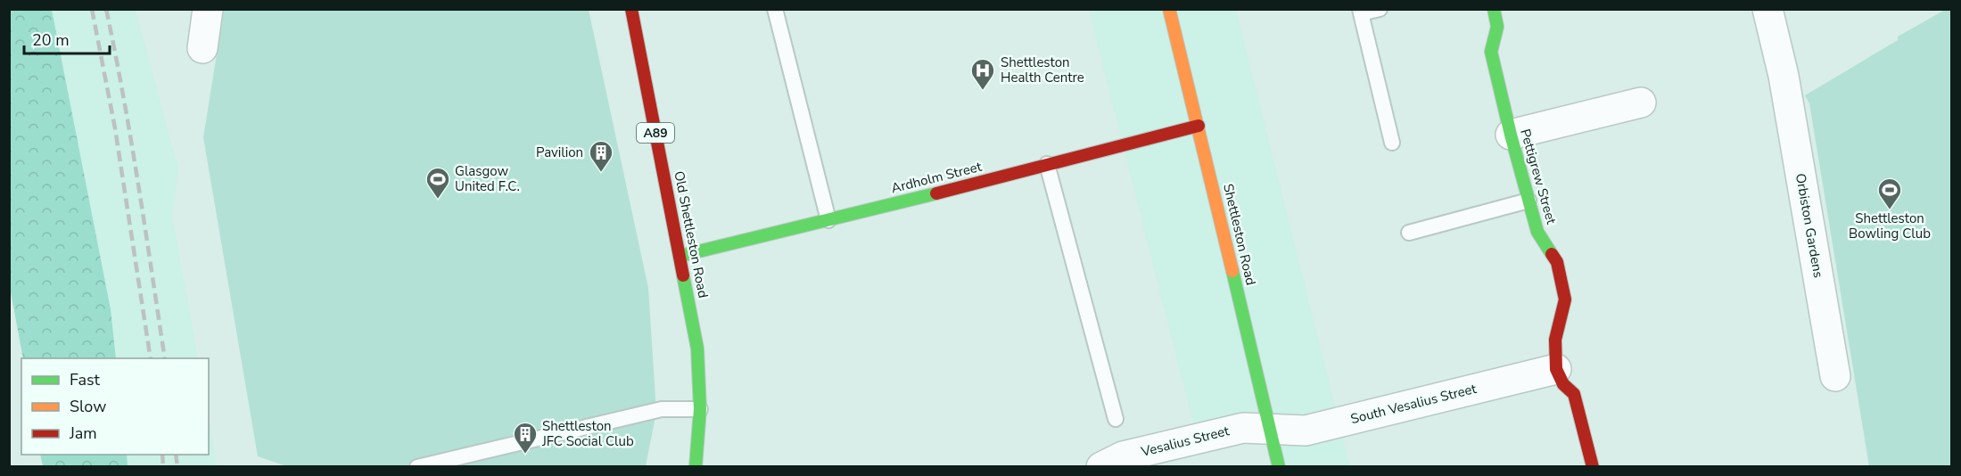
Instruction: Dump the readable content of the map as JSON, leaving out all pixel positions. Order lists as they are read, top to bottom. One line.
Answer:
{"streets":{"street":["A89","Pettigrew Street","Ardholm Street","Orbiston Gardens","Old Shettleston Road","Shettleston Road","South Vesalius Street","Vesalius Street"]},"crossings":[["Pettigrew Street","South Vesalius Street"],["Ardholm Street","Old Shettleston Road"],["Ardholm Street","Shettleston Road"],["Shettleston Road","South Vesalius Street"],["Shettleston Road","Vesalius Street"],["South Vesalius Street","Vesalius Street"]],"places":{"hospital":["Shettleston Health Centre"],"building":["Pavilion","Shettleston JFC Social Club"],"sports":["Glasgow United F.C.","Shettleston Bowling Club"]},"legend":["Fast","Slow","Jam"],"scale_bar":"20 m"}
